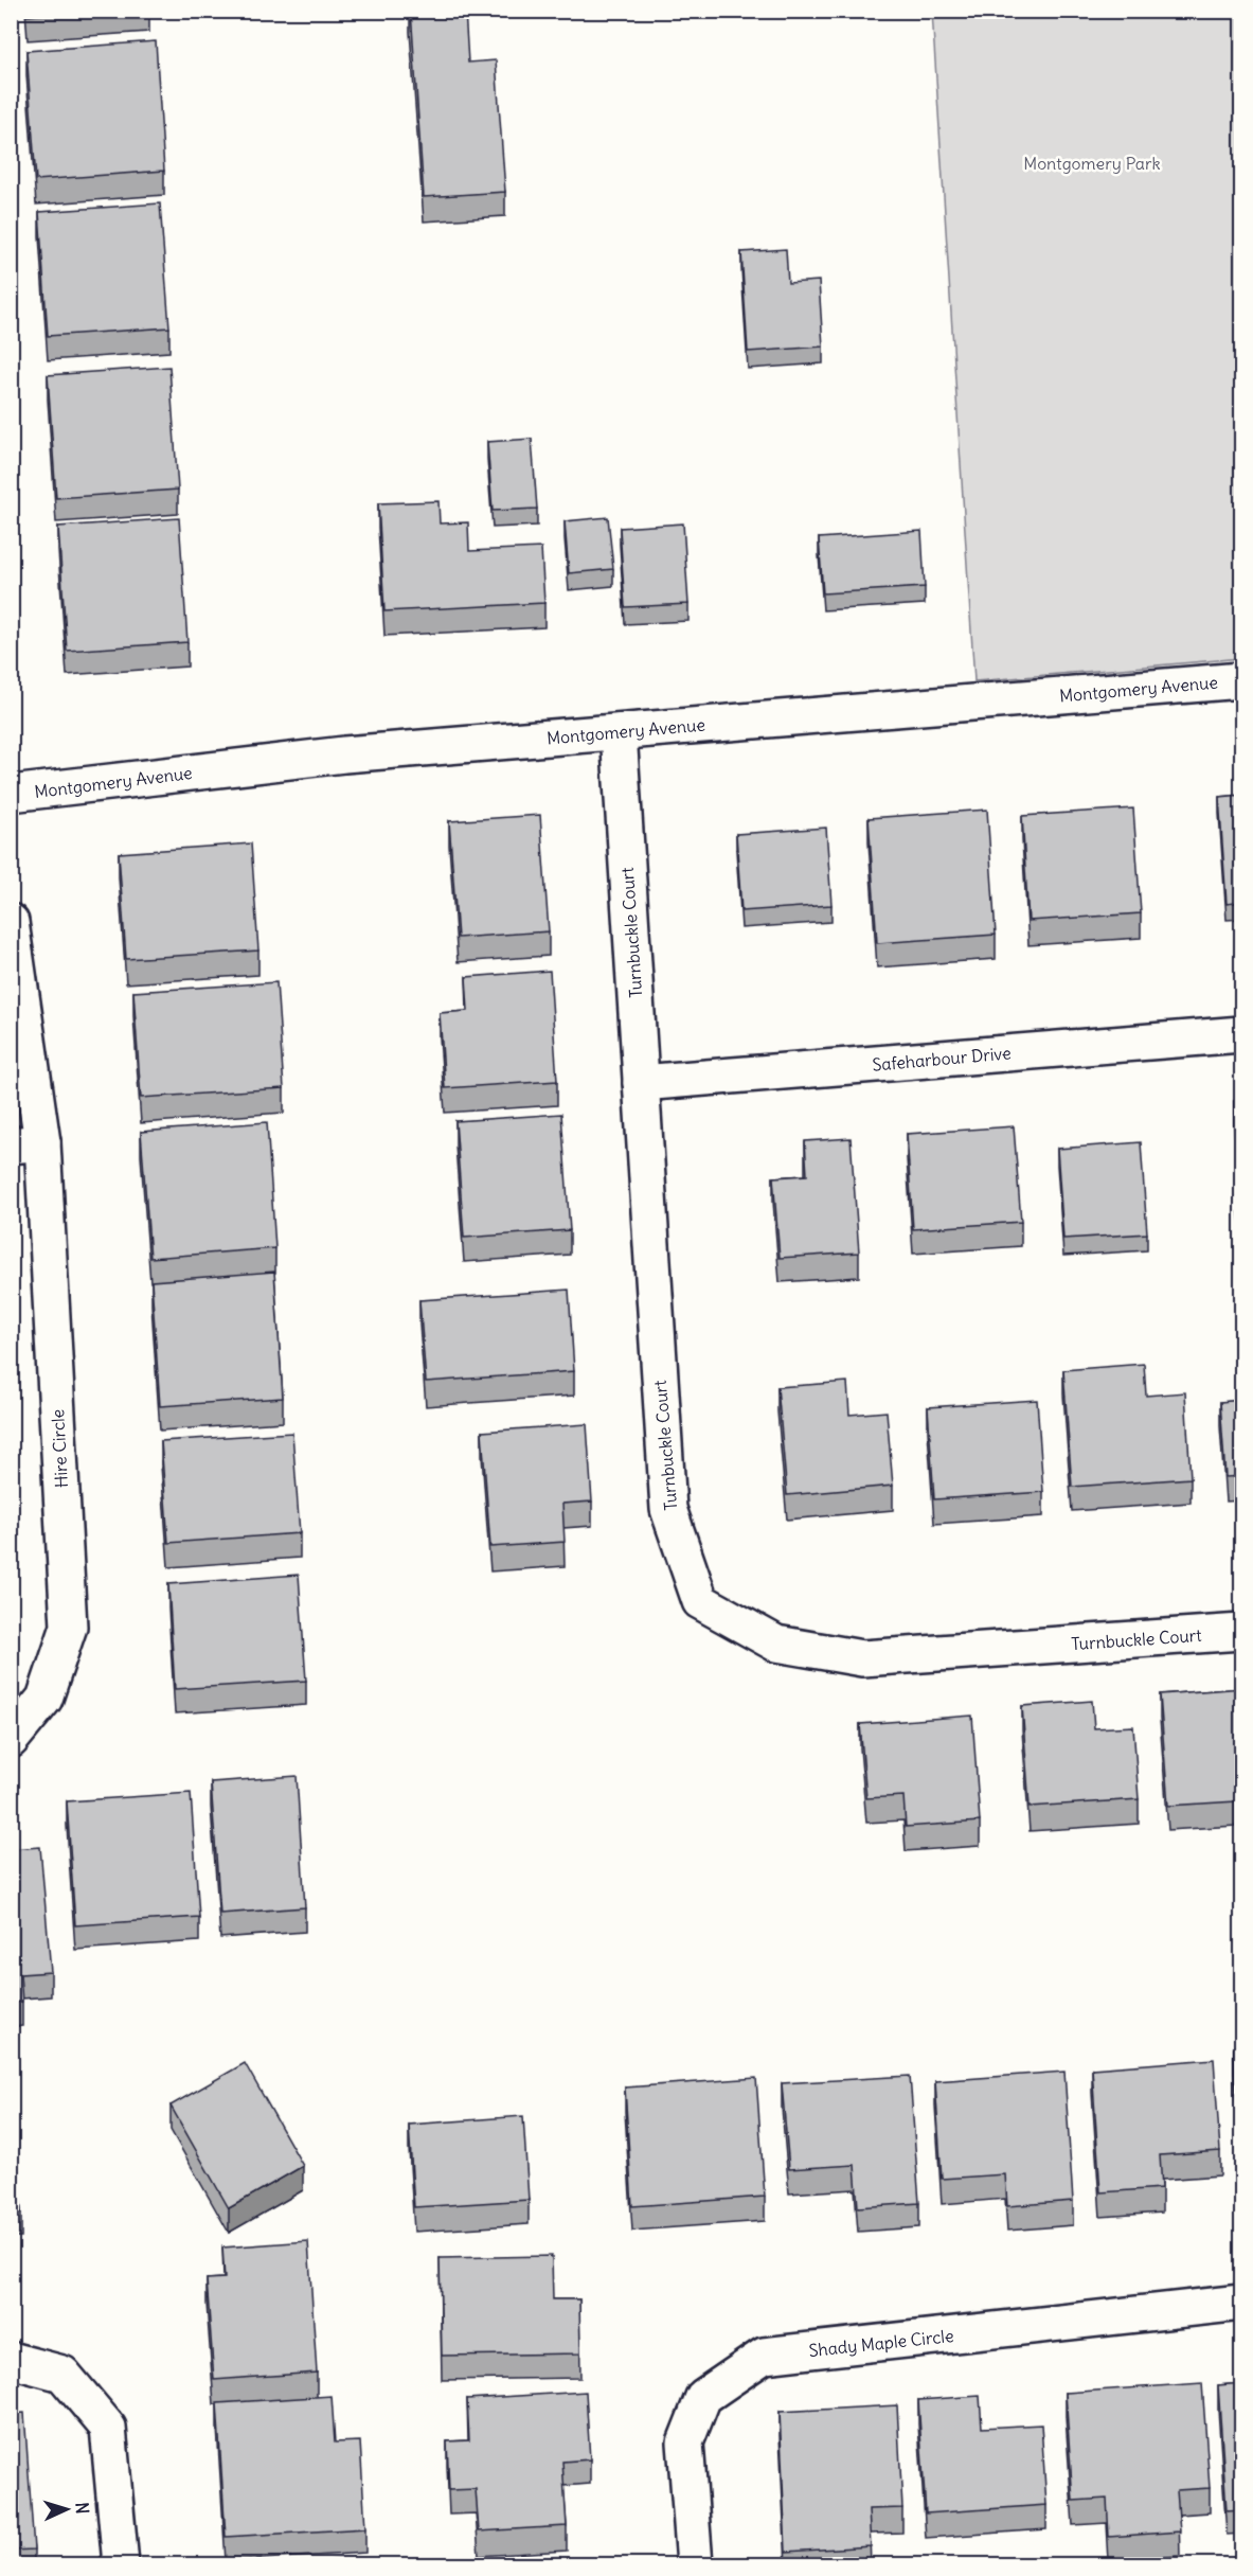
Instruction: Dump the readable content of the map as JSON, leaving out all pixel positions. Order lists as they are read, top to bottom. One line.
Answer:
{"streets":{"street":["Montgomery Avenue","Turnbuckle Court","Safeharbour Drive","Hire Circle","Shady Maple Circle"]},"crossings":[["Montgomery Avenue","Turnbuckle Court"],["Turnbuckle Court","Safeharbour Drive"]],"parks":["Montgomery Park"],"north":"right"}
